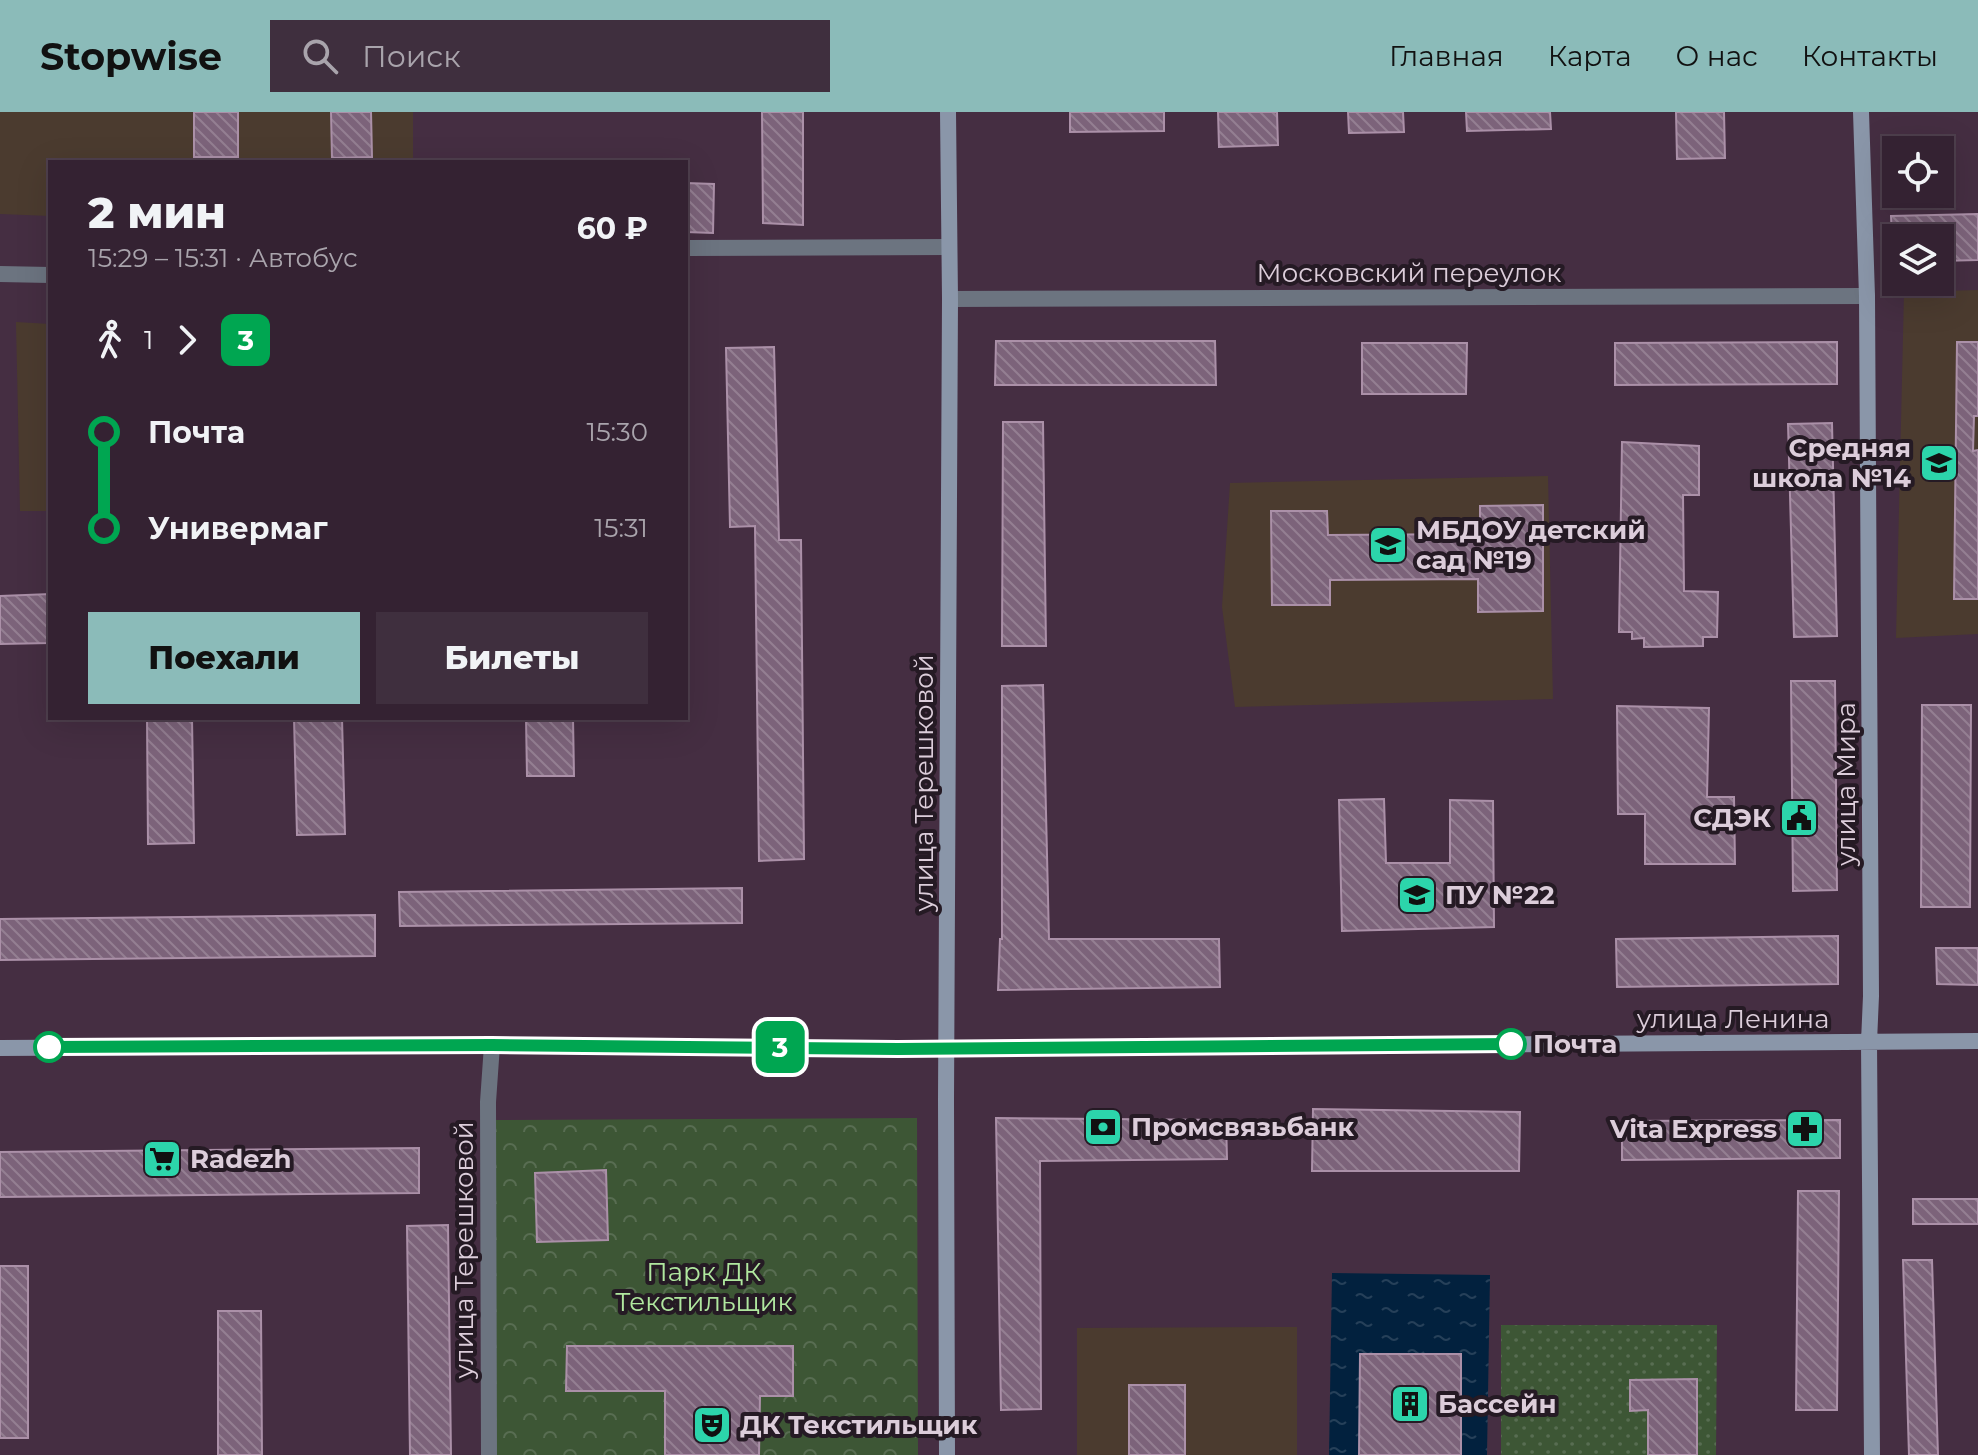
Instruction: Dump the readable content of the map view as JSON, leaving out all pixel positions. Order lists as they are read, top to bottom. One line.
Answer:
{"streets":{"street":["Московский переулок","улица Терешковой","улица Мира","улица Ленина"]},"crossings":[["Московский переулок","улица Терешковой"],["Московский переулок","улица Мира"],["улица Терешковой","улица Ленина"],["улица Мира","улица Ленина"]],"parks":["Парк ДК Текстильщик"],"places":{"school or university":["Средняя школа №14","МБДОУ детский сад №19","ПУ №22"],"public building":["СДЭК"],"other":["Почта"],"bank":["Промсвязьбанк"],"pharmacy":["Vita Express"],"supermarket":["Radezh"],"building":["Бассейн"],"theatre":["ДК Текстильщик"]},"lines":["bus line 3"],"page":{"header":"Stopwise","search":"Поиск","nav":["Главная","Карта","О нас","Контакты"],"on_map":"3","heading":["2 мин","15:29 – 15:31 · Автобус","60 ₽"],"legs":["1","3"],"list":[{"name":"Почта","value":"15:30"},{"name":"Универмаг","value":"15:31"}],"buttons":["Поехали","Билеты"]}}
